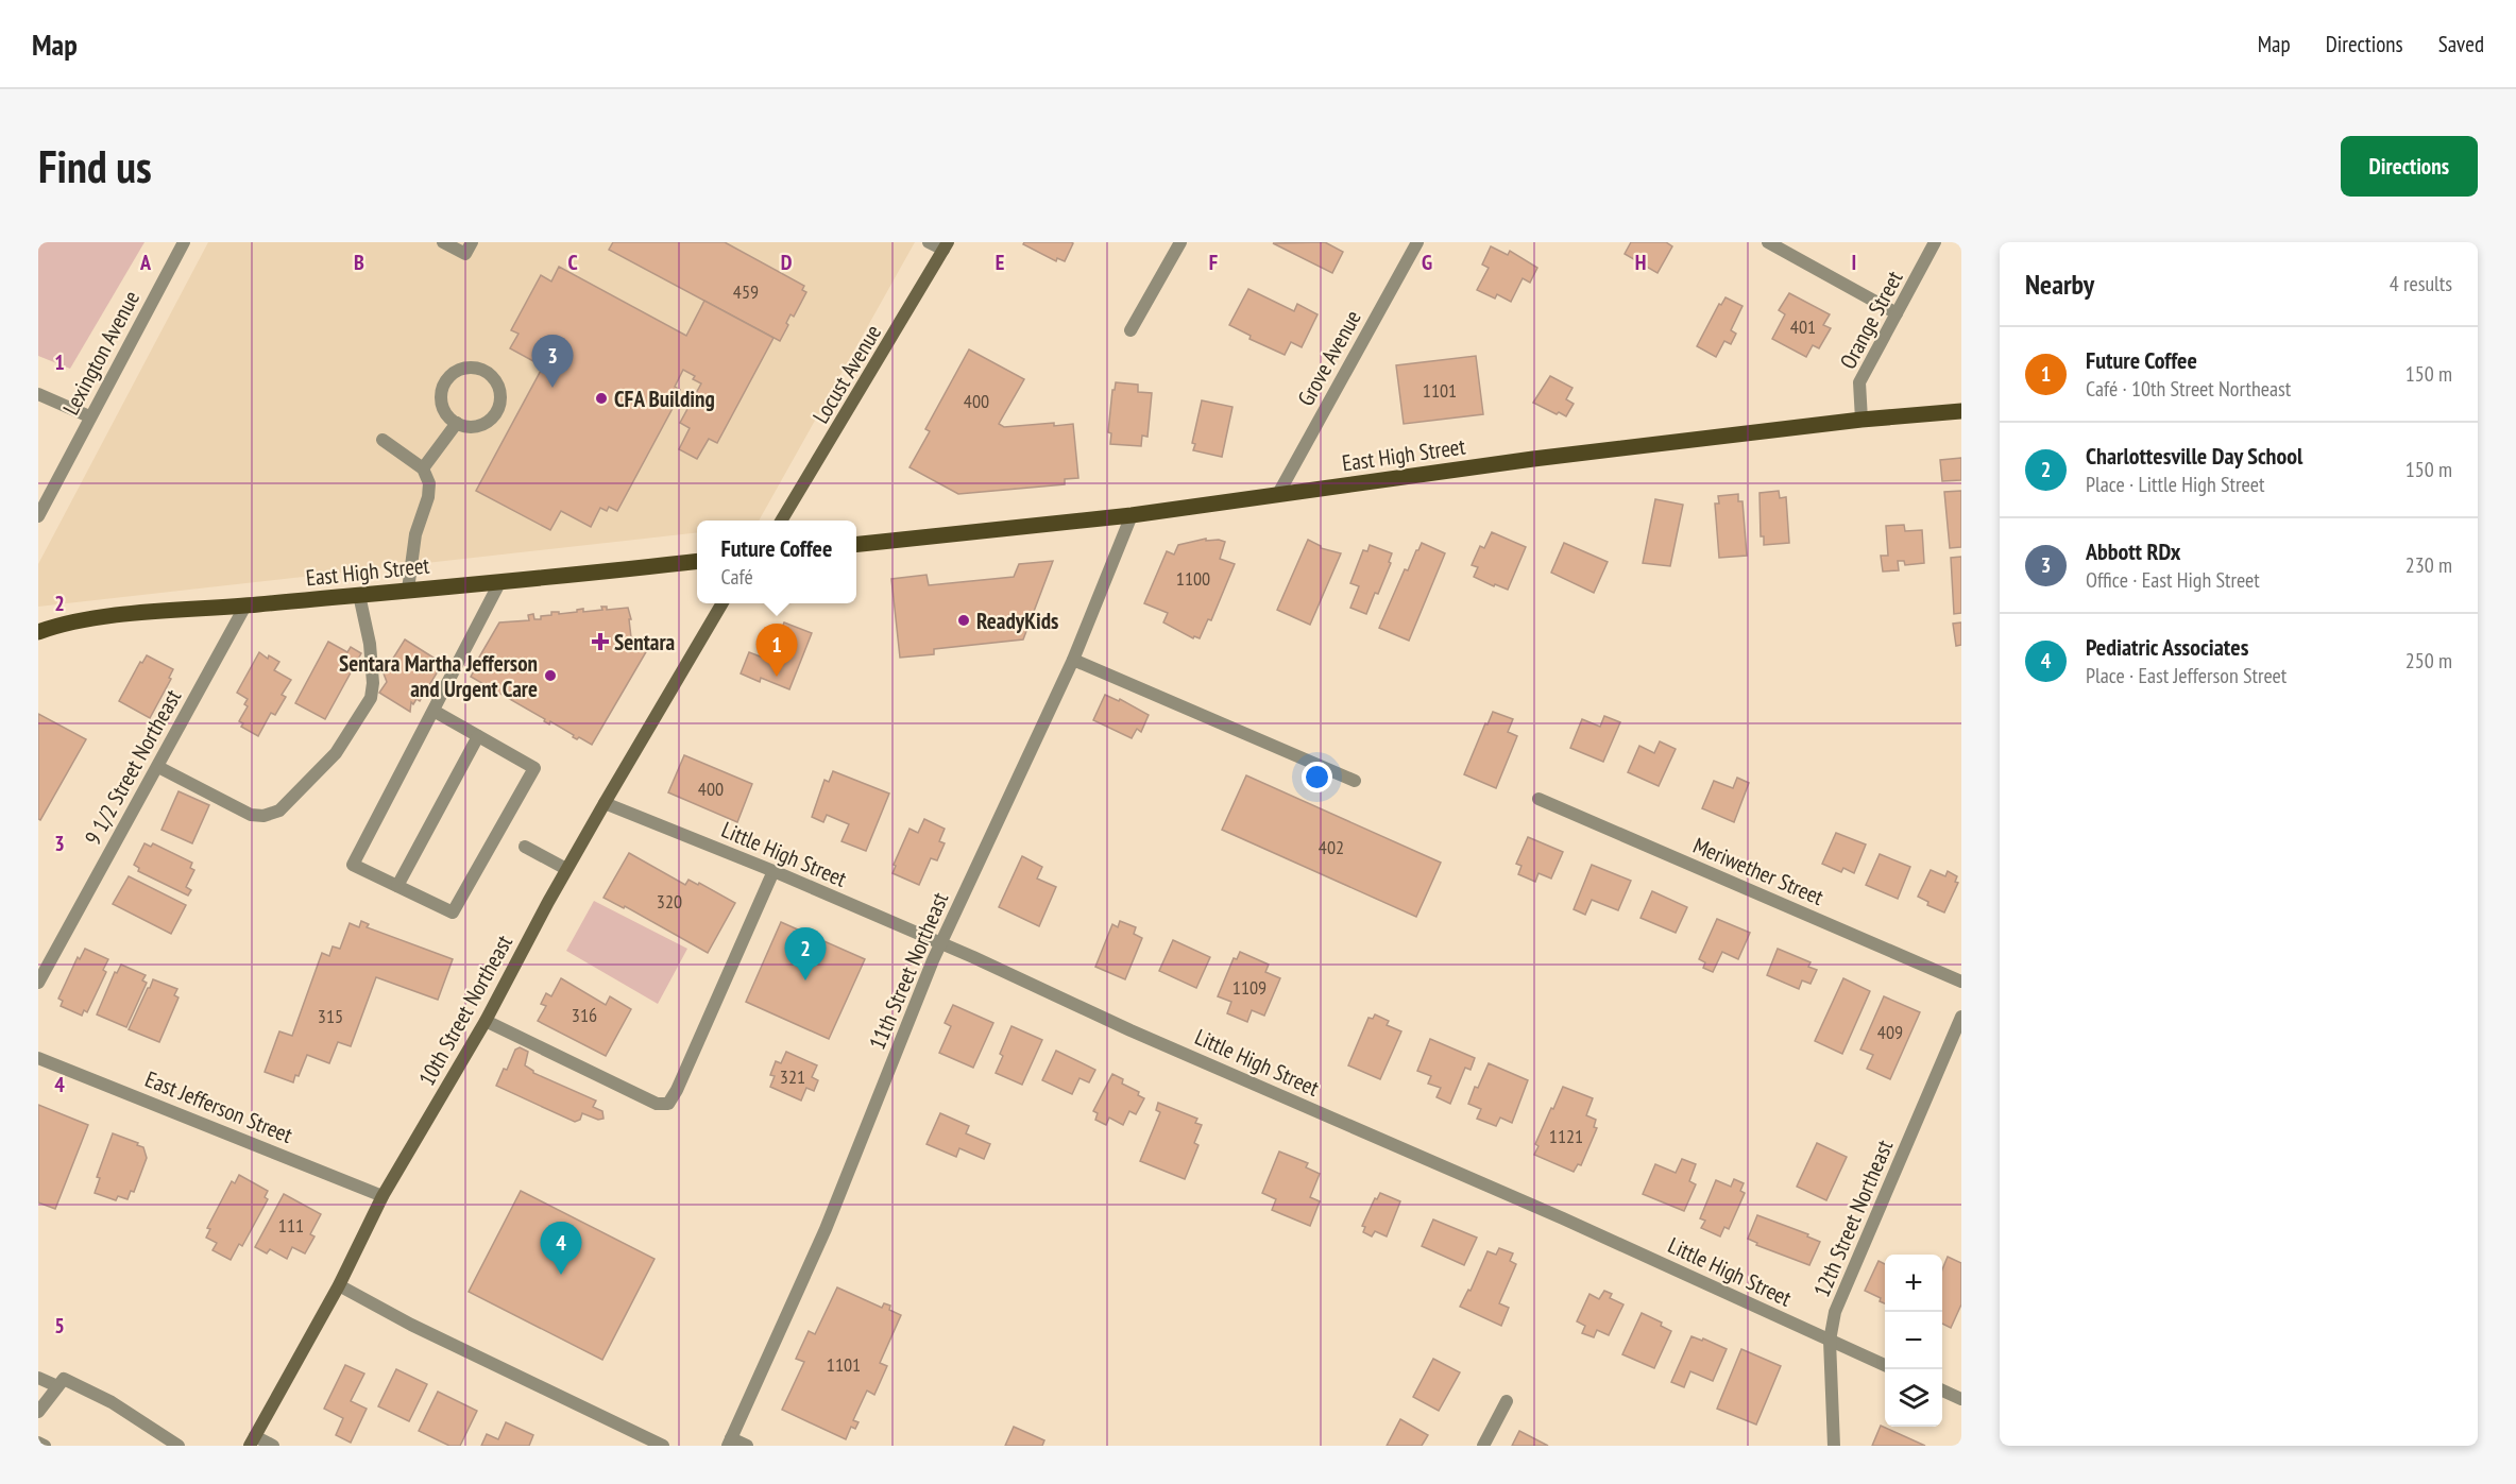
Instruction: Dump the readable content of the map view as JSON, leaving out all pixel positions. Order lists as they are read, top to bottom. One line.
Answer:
{"streets":{"main road":["East High Street"],"street":["Orange Street","Lexington Avenue","Grove Avenue","Locust Avenue","9 1/2 Street Northeast","Little High Street","Meriwether Street","11th Street Northeast","10th Street Northeast","East Jefferson Street","12th Street Northeast"]},"crossings":[["Orange Street","East High Street"],["Grove Avenue","East High Street"],["East High Street","9 1/2 Street Northeast"],["East High Street","11th Street Northeast"],["Little High Street","11th Street Northeast"],["Little High Street","10th Street Northeast"],["Little High Street","12th Street Northeast"],["10th Street Northeast","East Jefferson Street"]],"places":{"other":["CFA Building","ReadyKids","Sentara Martha Jefferson and Urgent Care"],"health":["Sentara"]},"house_numbers":["459","401","1101","400","1100","400","402","320","1109","316","315","409","321","1121","111","1101"],"page":{"header":"Map","nav":["Map","Directions","Saved"],"buttons":"Directions","title":"Find us","heading":["Nearby","4 results"],"list":[{"mark":"1","name":"Future Coffee","note":"Café · 10th Street Northeast","value":"150 m"},{"mark":"2","name":"Charlottesville Day School","note":"Place · Little High Street","value":"150 m"},{"mark":"3","name":"Abbott RDx","note":"Office · East High Street","value":"230 m"},{"mark":"4","name":"Pediatric Associates","note":"Place · East Jefferson Street","value":"250 m"}],"pins":["3","1","2","4"],"popup":["Future Coffee","Café"],"map_buttons":["+","−"]},"grid":{"columns":["A","B","C","D","E","F","G","H","I"],"rows":["1","2","3","4","5"]}}
